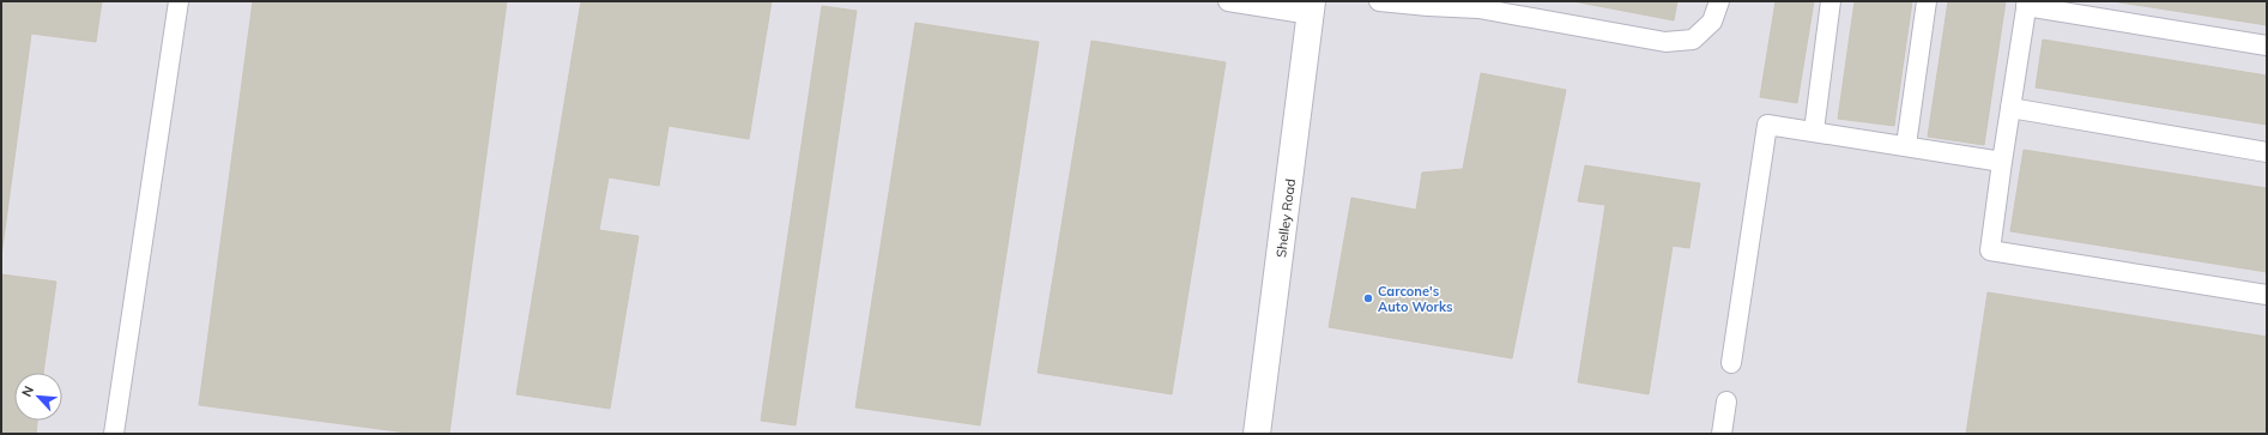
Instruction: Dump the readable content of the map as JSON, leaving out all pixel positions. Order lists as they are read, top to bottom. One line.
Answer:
{"streets":{"street":["Shelley Road"]},"places":["Carcone's Auto Works"],"north":"top left"}
